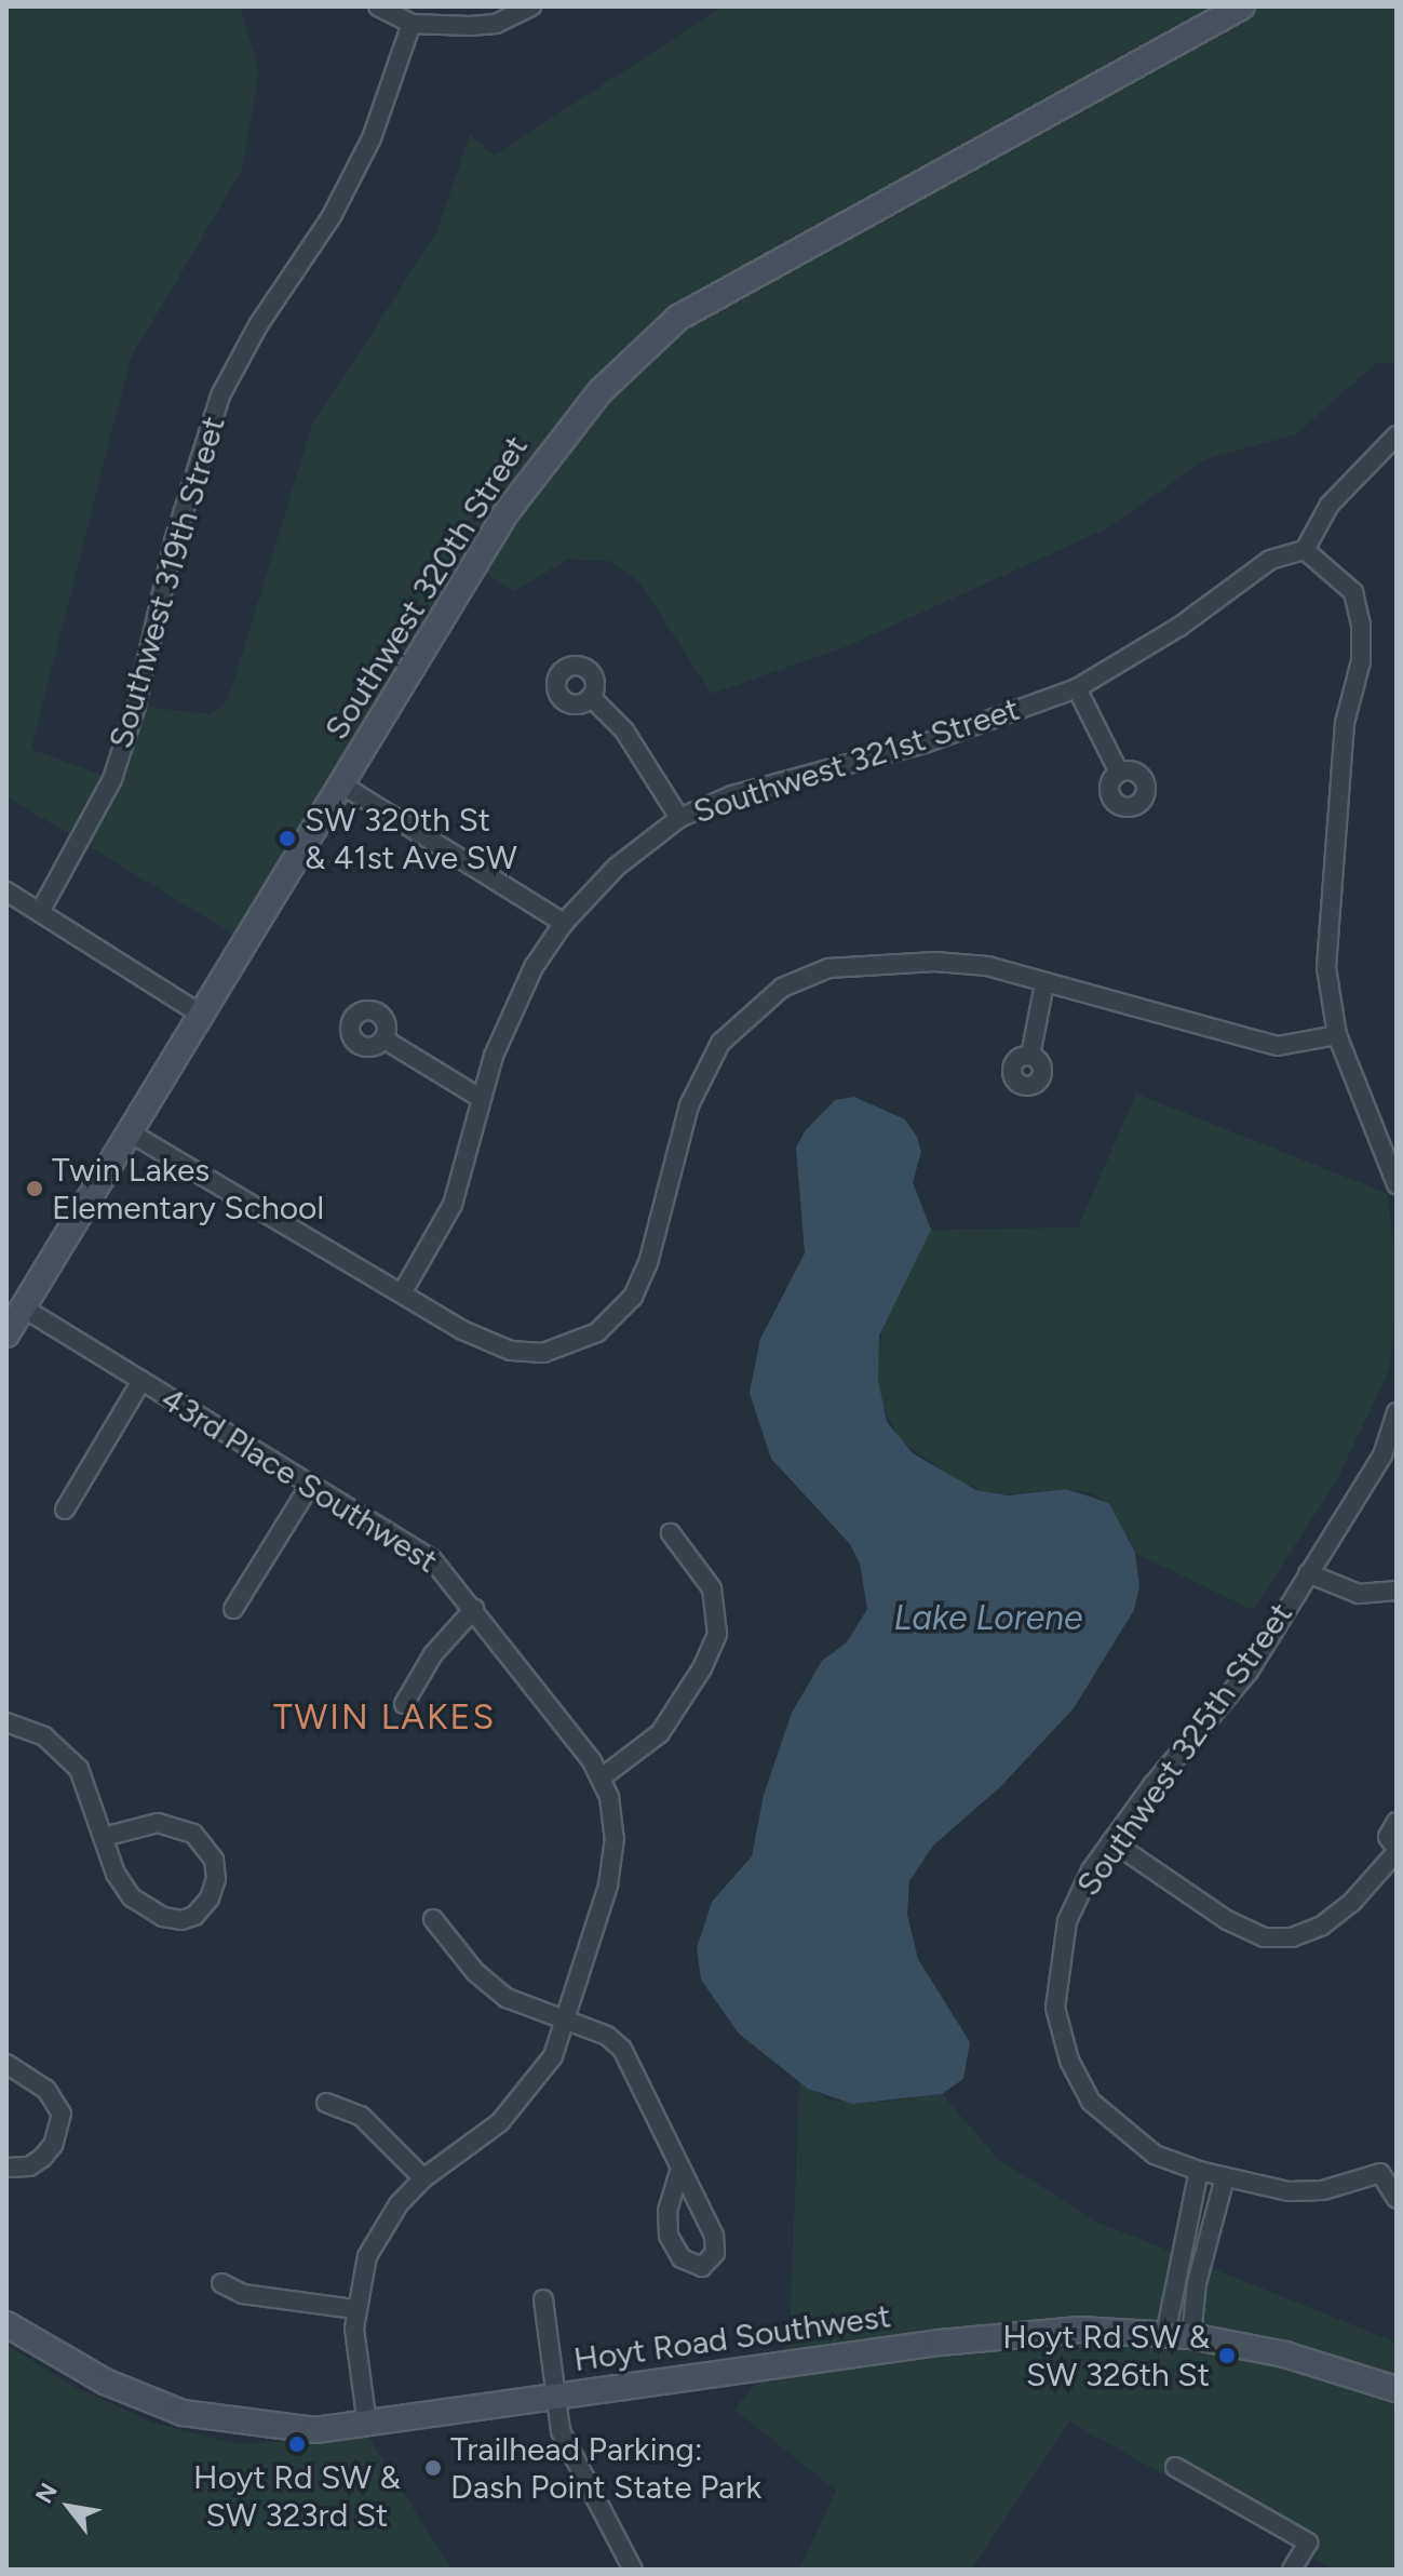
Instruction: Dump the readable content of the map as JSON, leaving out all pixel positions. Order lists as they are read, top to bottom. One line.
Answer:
{"streets":{"main road":["Southwest 320th Street","Hoyt Road Southwest"],"street":["Southwest 319th Street","Southwest 321st Street","43rd Place Southwest","Southwest 325th Street"]},"crossings":[["Southwest 320th Street","43rd Place Southwest"]],"districts":["TWIN LAKES"],"water":["Lake Lorene"],"places":["SW 320th St & 41st Ave SW","Twin Lakes Elementary School","Hoyt Rd SW & SW 326th St","Hoyt Rd SW & SW 323rd St","Trailhead Parking: Dash Point State Park"],"north":"top left"}
